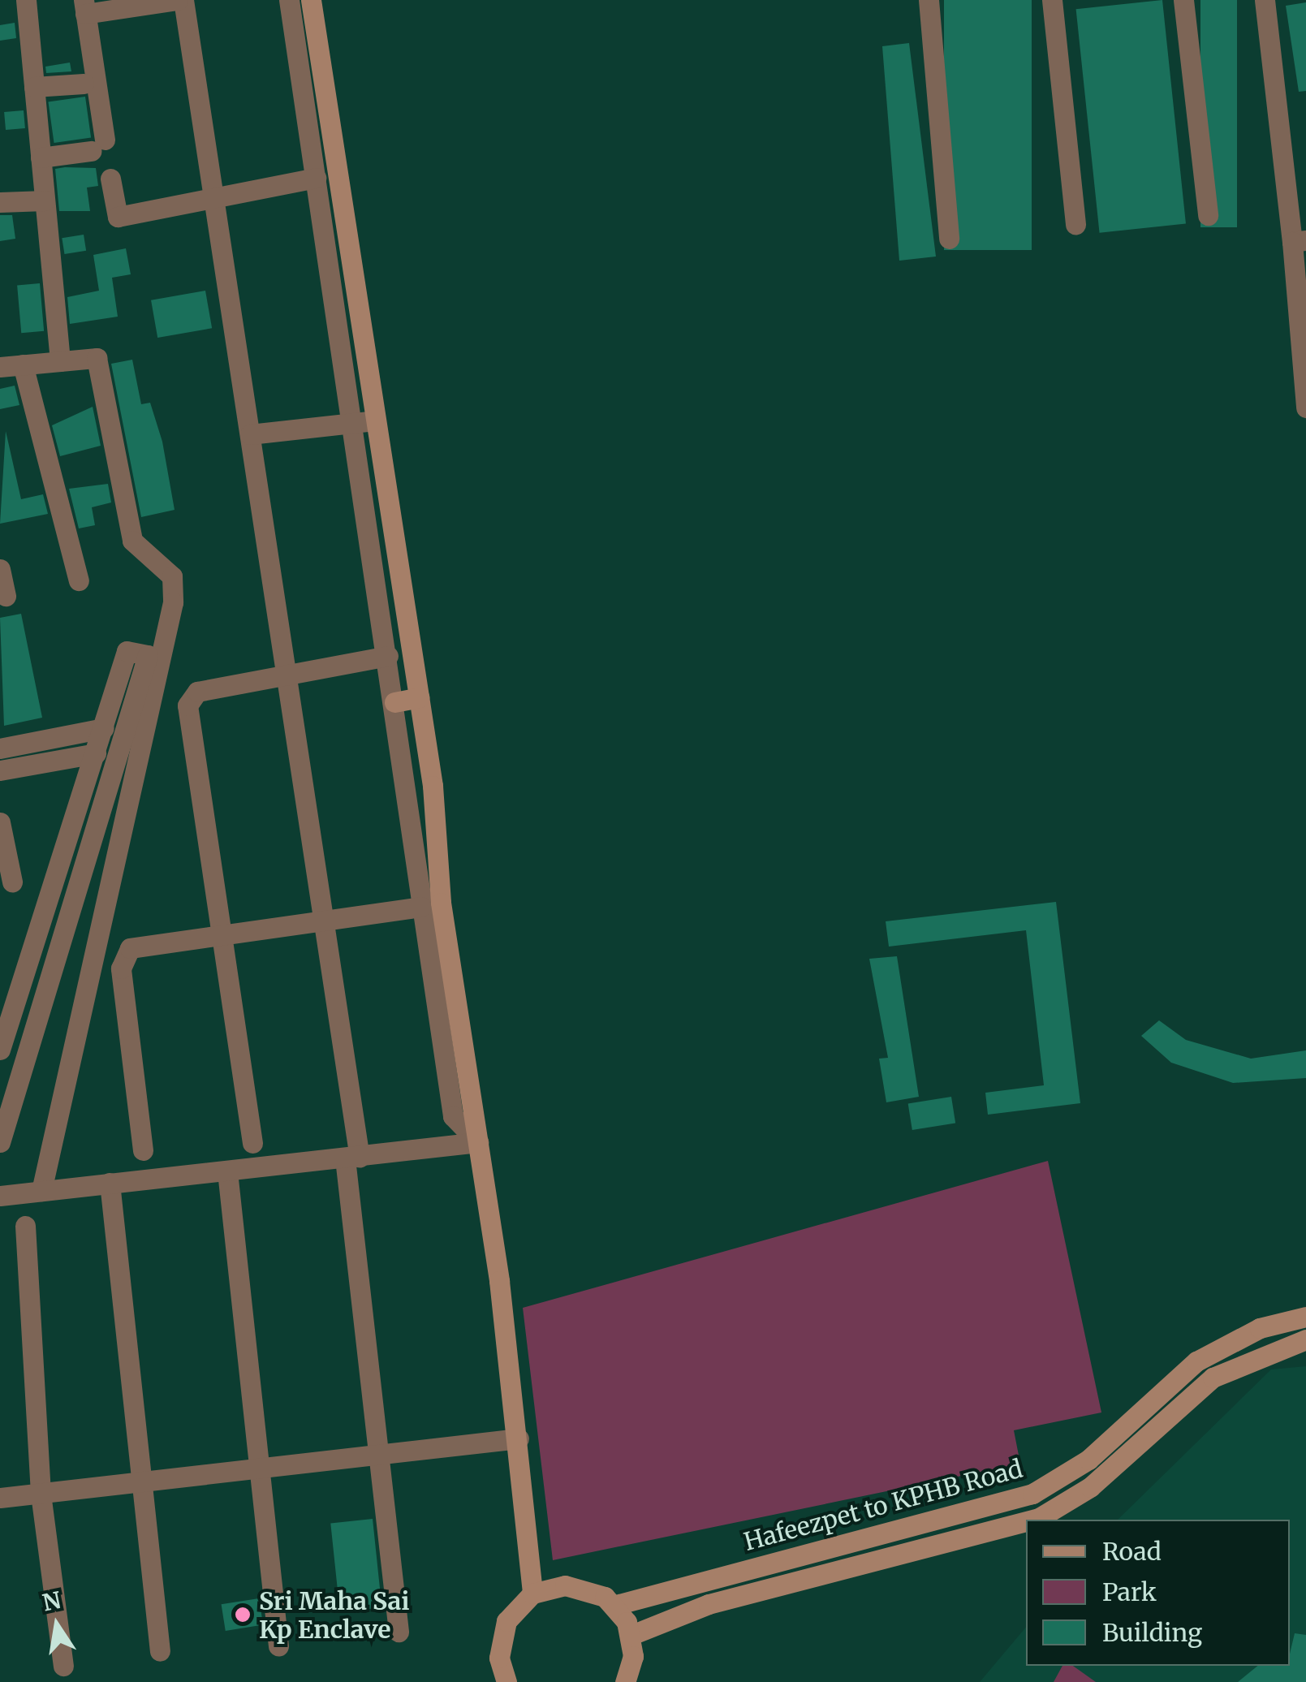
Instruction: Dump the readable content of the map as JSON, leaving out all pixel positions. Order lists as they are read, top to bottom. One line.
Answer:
{"streets":{"main road":["Hafeezpet to KPHB Road"]},"places":["Sri Maha Sai Kp Enclave"],"legend":["Road","Park","Building"],"north":"top"}
